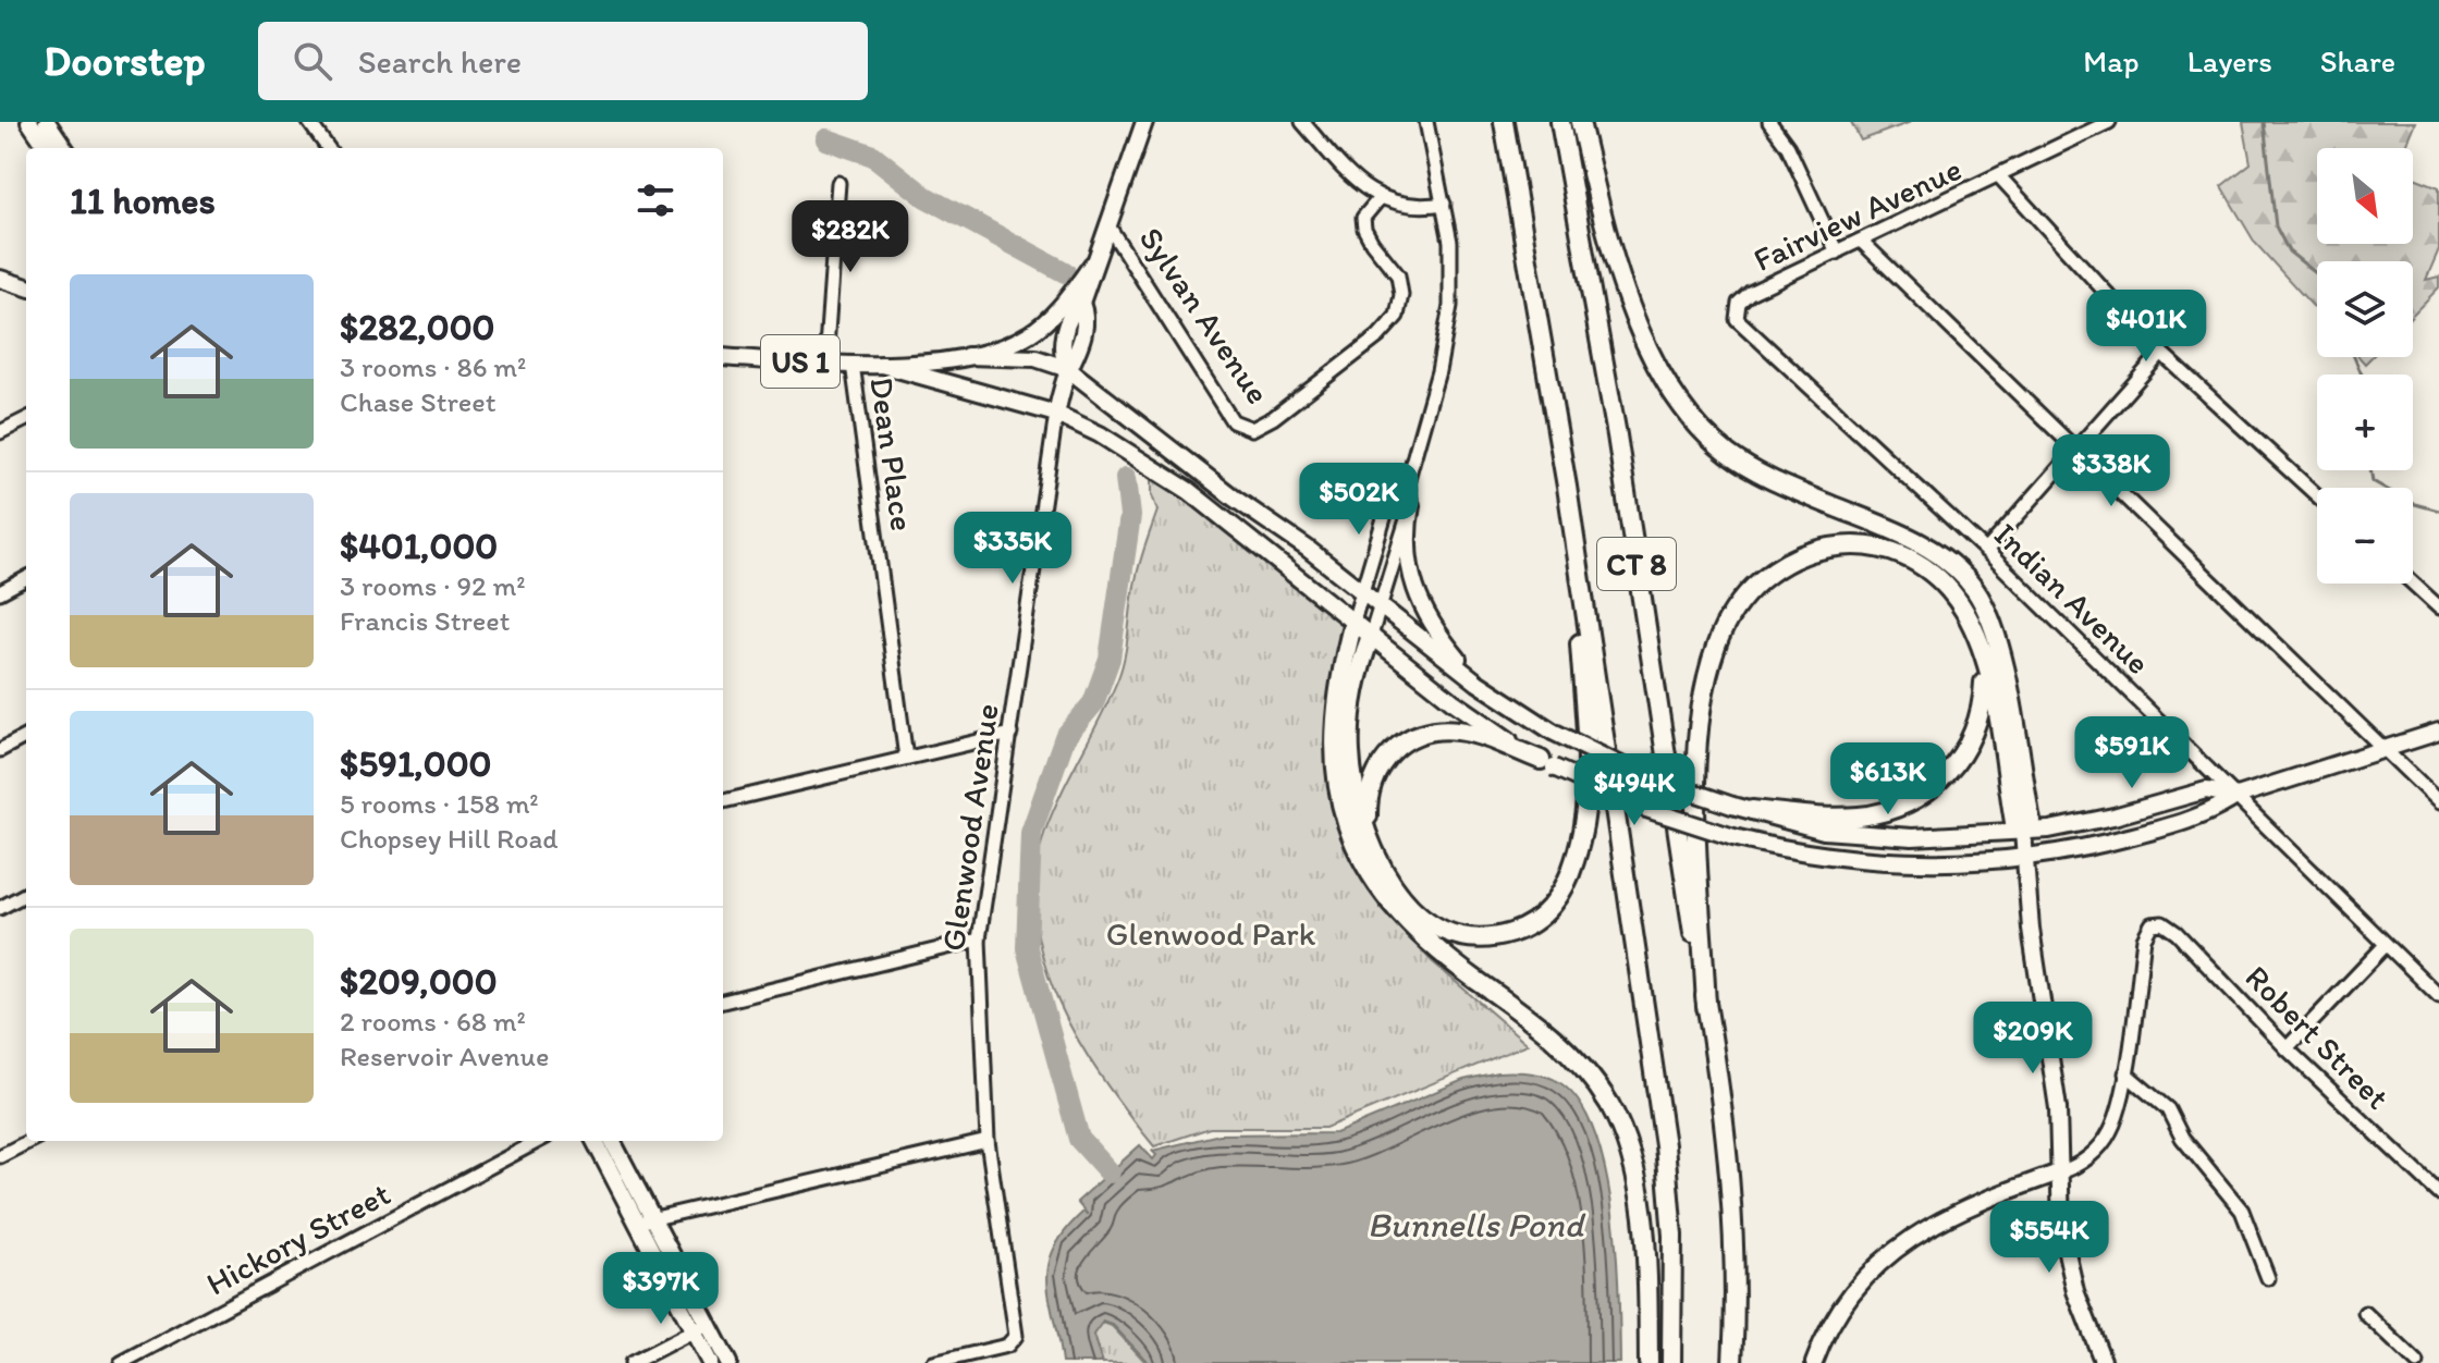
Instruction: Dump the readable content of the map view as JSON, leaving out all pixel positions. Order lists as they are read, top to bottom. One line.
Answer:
{"streets":{"highway":["CT 8"],"main road":["US 1","Glenwood Avenue"],"street":["Fairview Avenue","Sylvan Avenue","Dean Place","Indian Avenue","Robert Street","Hickory Street"]},"crossings":[["Fairview Avenue","Indian Avenue"],["Sylvan Avenue","US 1"],["US 1","Dean Place"],["US 1","Glenwood Avenue"]],"water":["Bunnells Pond"],"parks":["Glenwood Park"],"north":"bottom right","page":{"header":"Doorstep","search":"Search here","nav":["Map","Layers","Share"],"map_buttons":["+","−"],"heading":"11 homes","price":["$282K","$401K","$338K","$502K","$335K","$591K","$613K","$494K","$209K","$554K","$397K"],"list":[{"name":"$282,000","note":"3 rooms · 86 m² · Chase Street"},{"name":"$401,000","note":"3 rooms · 92 m² · Francis Street"},{"name":"$591,000","note":"5 rooms · 158 m² · Chopsey Hill Road"},{"name":"$209,000","note":"2 rooms · 68 m² · Reservoir Avenue"}]}}
